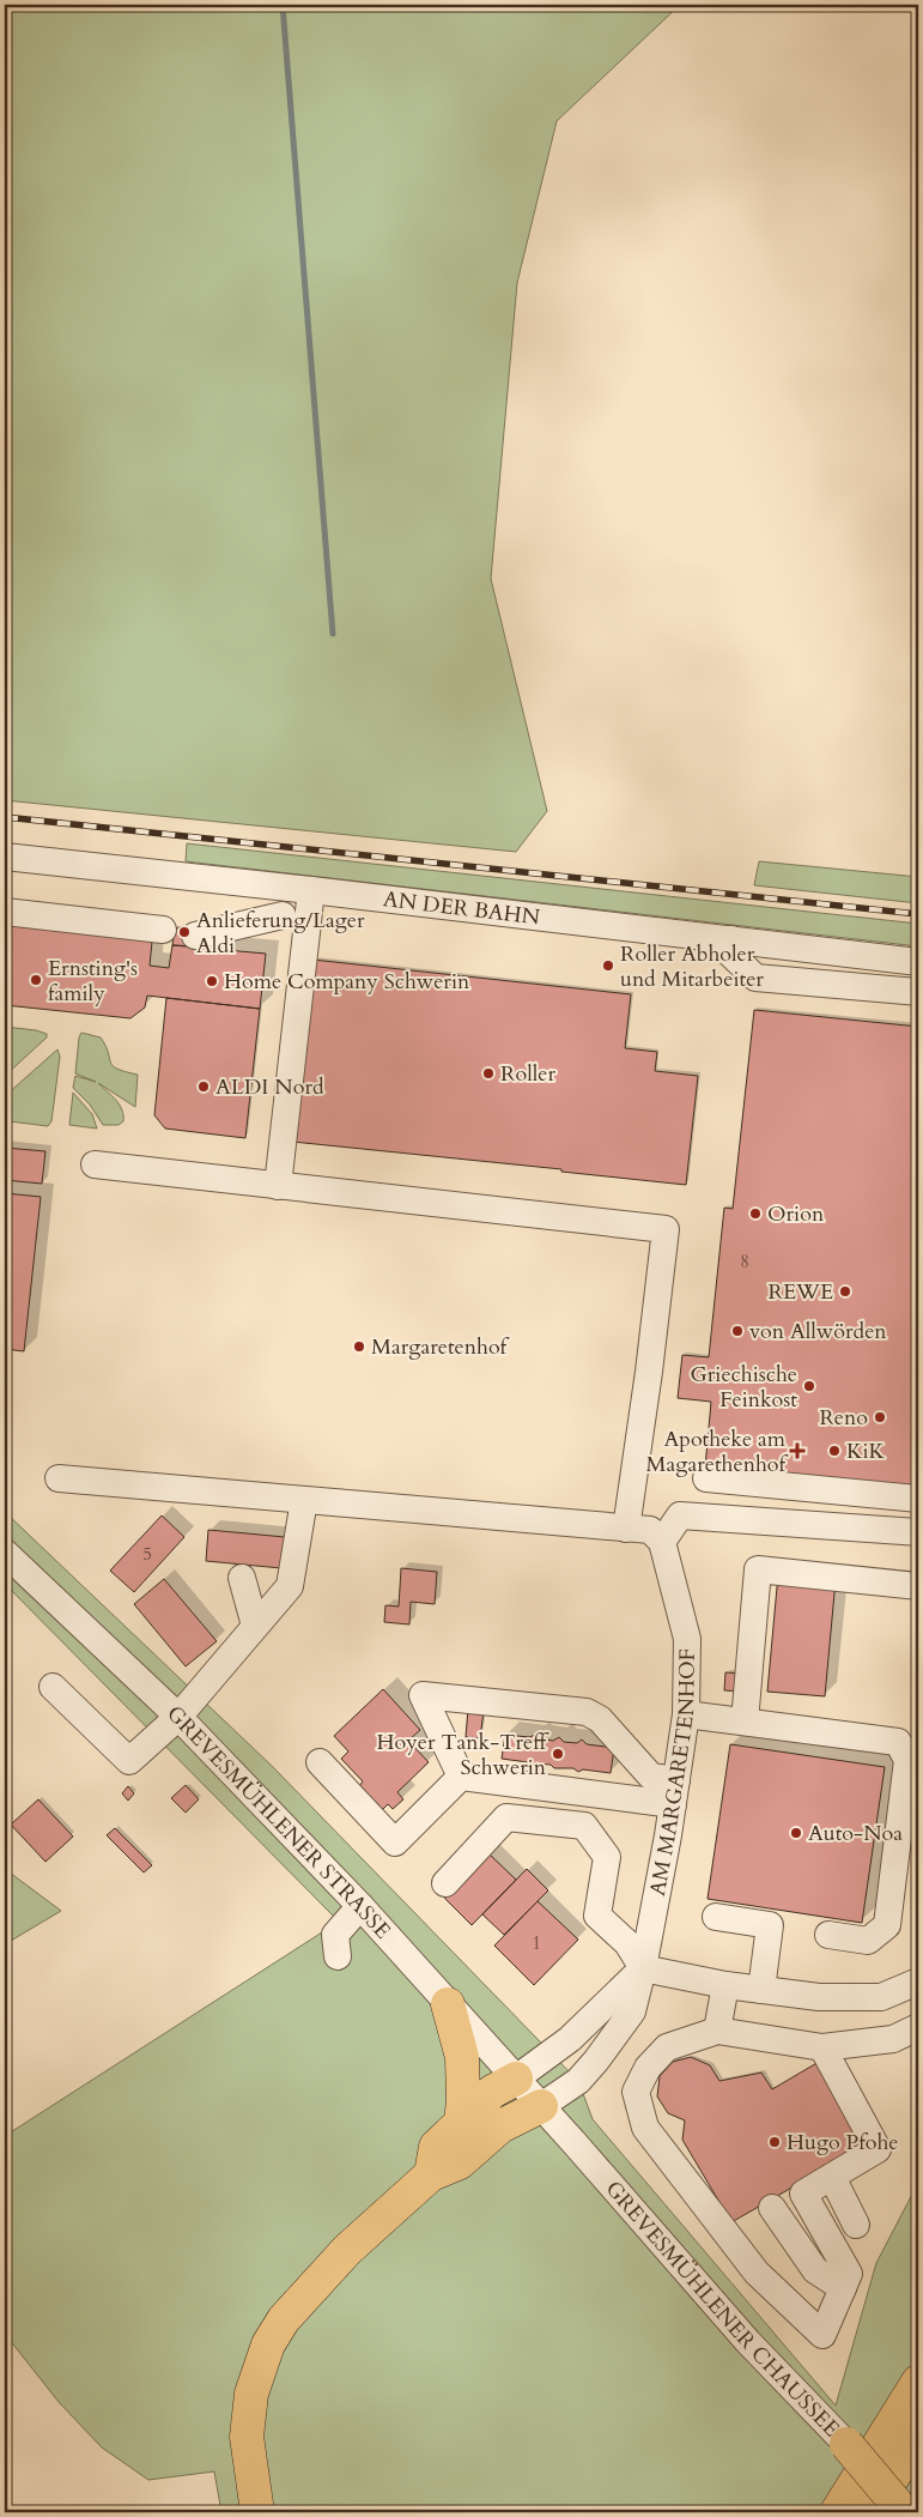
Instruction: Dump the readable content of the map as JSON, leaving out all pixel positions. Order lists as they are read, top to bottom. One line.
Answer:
{"streets":{"main road":["GREVESMÜHLENER CHAUSSEE"],"street":["AN DER BAHN","AM MARGARETENHOF","GREVESMÜHLENER STRASSE"]},"crossings":[["AM MARGARETENHOF","GREVESMÜHLENER STRASSE"],["AM MARGARETENHOF","GREVESMÜHLENER CHAUSSEE"],["GREVESMÜHLENER STRASSE","GREVESMÜHLENER CHAUSSEE"]],"places":{"other":["Anlieferung/Lager Aldi","Roller Abholer und Mitarbeiter","Ernsting's family","Home Company Schwerin","Roller","ALDI Nord","Orion","REWE","von Allwörden","Margaretenhof","Griechische Feinkost","Reno","KiK","Hoyer Tank-Treff Schwerin","Auto-Noa","Hugo Pfohe"],"health":["Apotheke am Magarethenhof"]},"house_numbers":["8","5","1"]}
